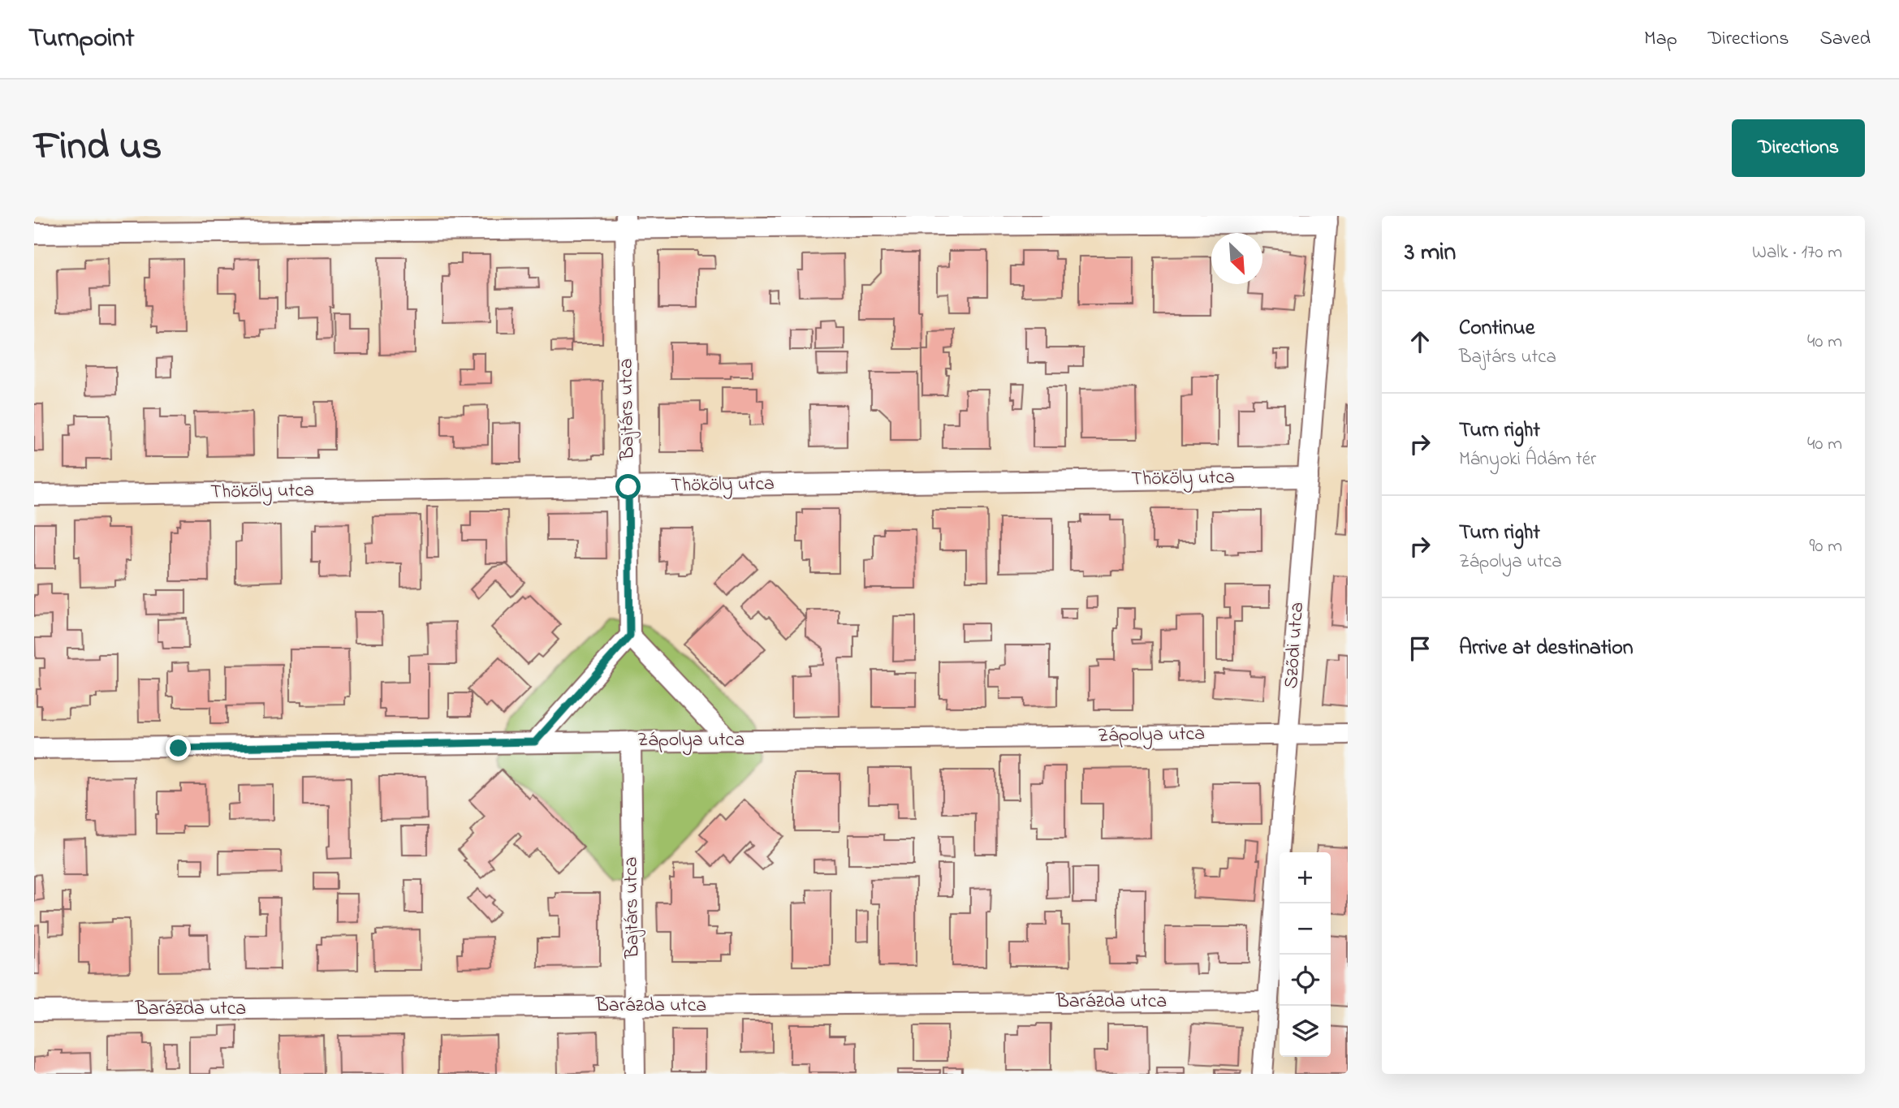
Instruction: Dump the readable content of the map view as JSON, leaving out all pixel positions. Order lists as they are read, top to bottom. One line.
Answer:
{"streets":{"street":["Bajtárs utca","Thököly utca","Sződi utca","Zápolya utca","Barázda utca"]},"crossings":[["Bajtárs utca","Thököly utca"],["Bajtárs utca","Zápolya utca"],["Bajtárs utca","Barázda utca"],["Thököly utca","Sződi utca"],["Sződi utca","Zápolya utca"],["Sződi utca","Barázda utca"]],"north":"bottom right","page":{"header":"Turnpoint","nav":["Map","Directions","Saved"],"title":"Find us","buttons":"Directions","heading":["3 min","Walk · 170 m"],"list":[["Continue","Bajtárs utca","40 m"],["Turn right","Mányoki Ádám tér","40 m"],["Turn right","Zápolya utca","90 m"],"Arrive at destination"],"map_buttons":["+","−"]}}
